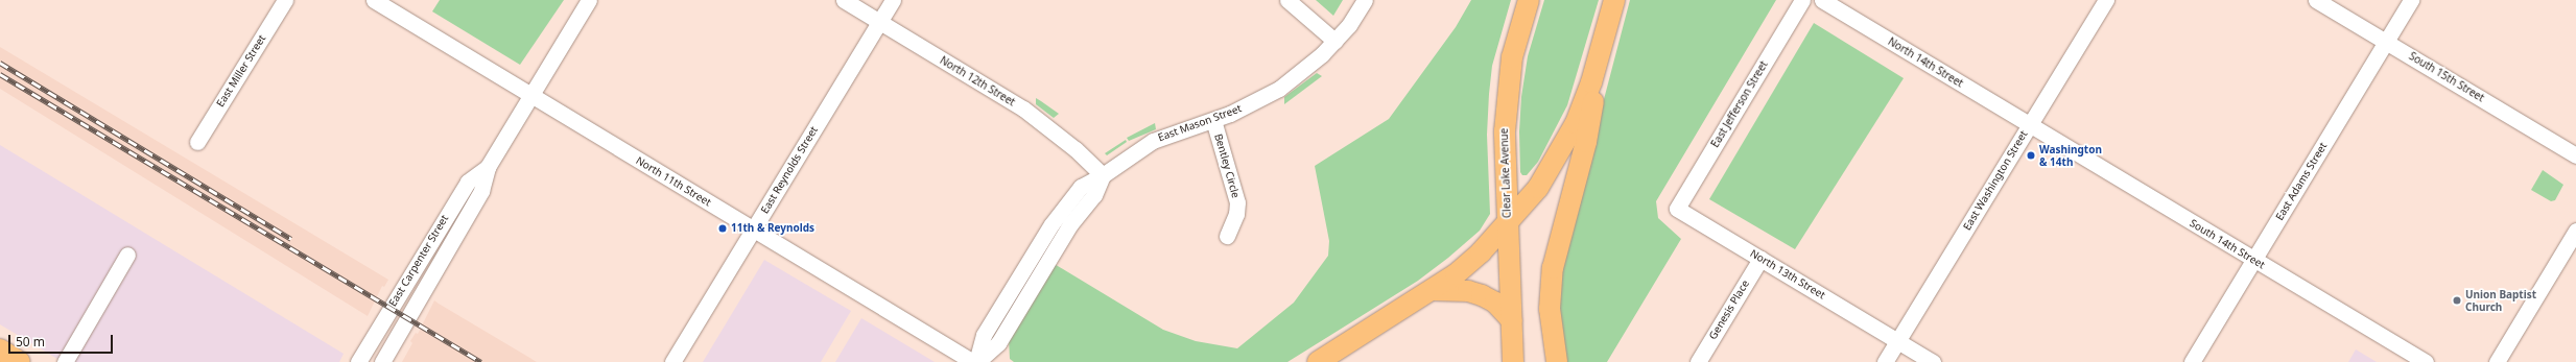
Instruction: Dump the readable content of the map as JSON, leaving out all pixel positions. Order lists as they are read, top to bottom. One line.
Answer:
{"streets":{"main road":["Clear Lake Avenue"],"street":["North 14th Street","East Miller Street","South 15th Street","North 12th Street","East Jefferson Street","East Mason Street","Bentley Circle","East Reynolds Street","East Washington Street","North 11th Street","East Adams Street","South 14th Street","East Carpenter Street","North 13th Street","Genesis Place"]},"crossings":[["North 14th Street","East Washington Street"],["North 14th Street","South 14th Street"],["South 15th Street","East Adams Street"],["North 12th Street","East Mason Street"],["North 12th Street","East Reynolds Street"],["East Jefferson Street","North 13th Street"],["East Mason Street","Bentley Circle"],["East Reynolds Street","North 11th Street"],["East Washington Street","South 14th Street"],["East Washington Street","North 13th Street"],["North 11th Street","East Carpenter Street"],["East Adams Street","South 14th Street"],["North 13th Street","Genesis Place"]],"places":["Washington & 14th","11th & Reynolds","Union Baptist Church"],"scale_bar":"50 m"}
